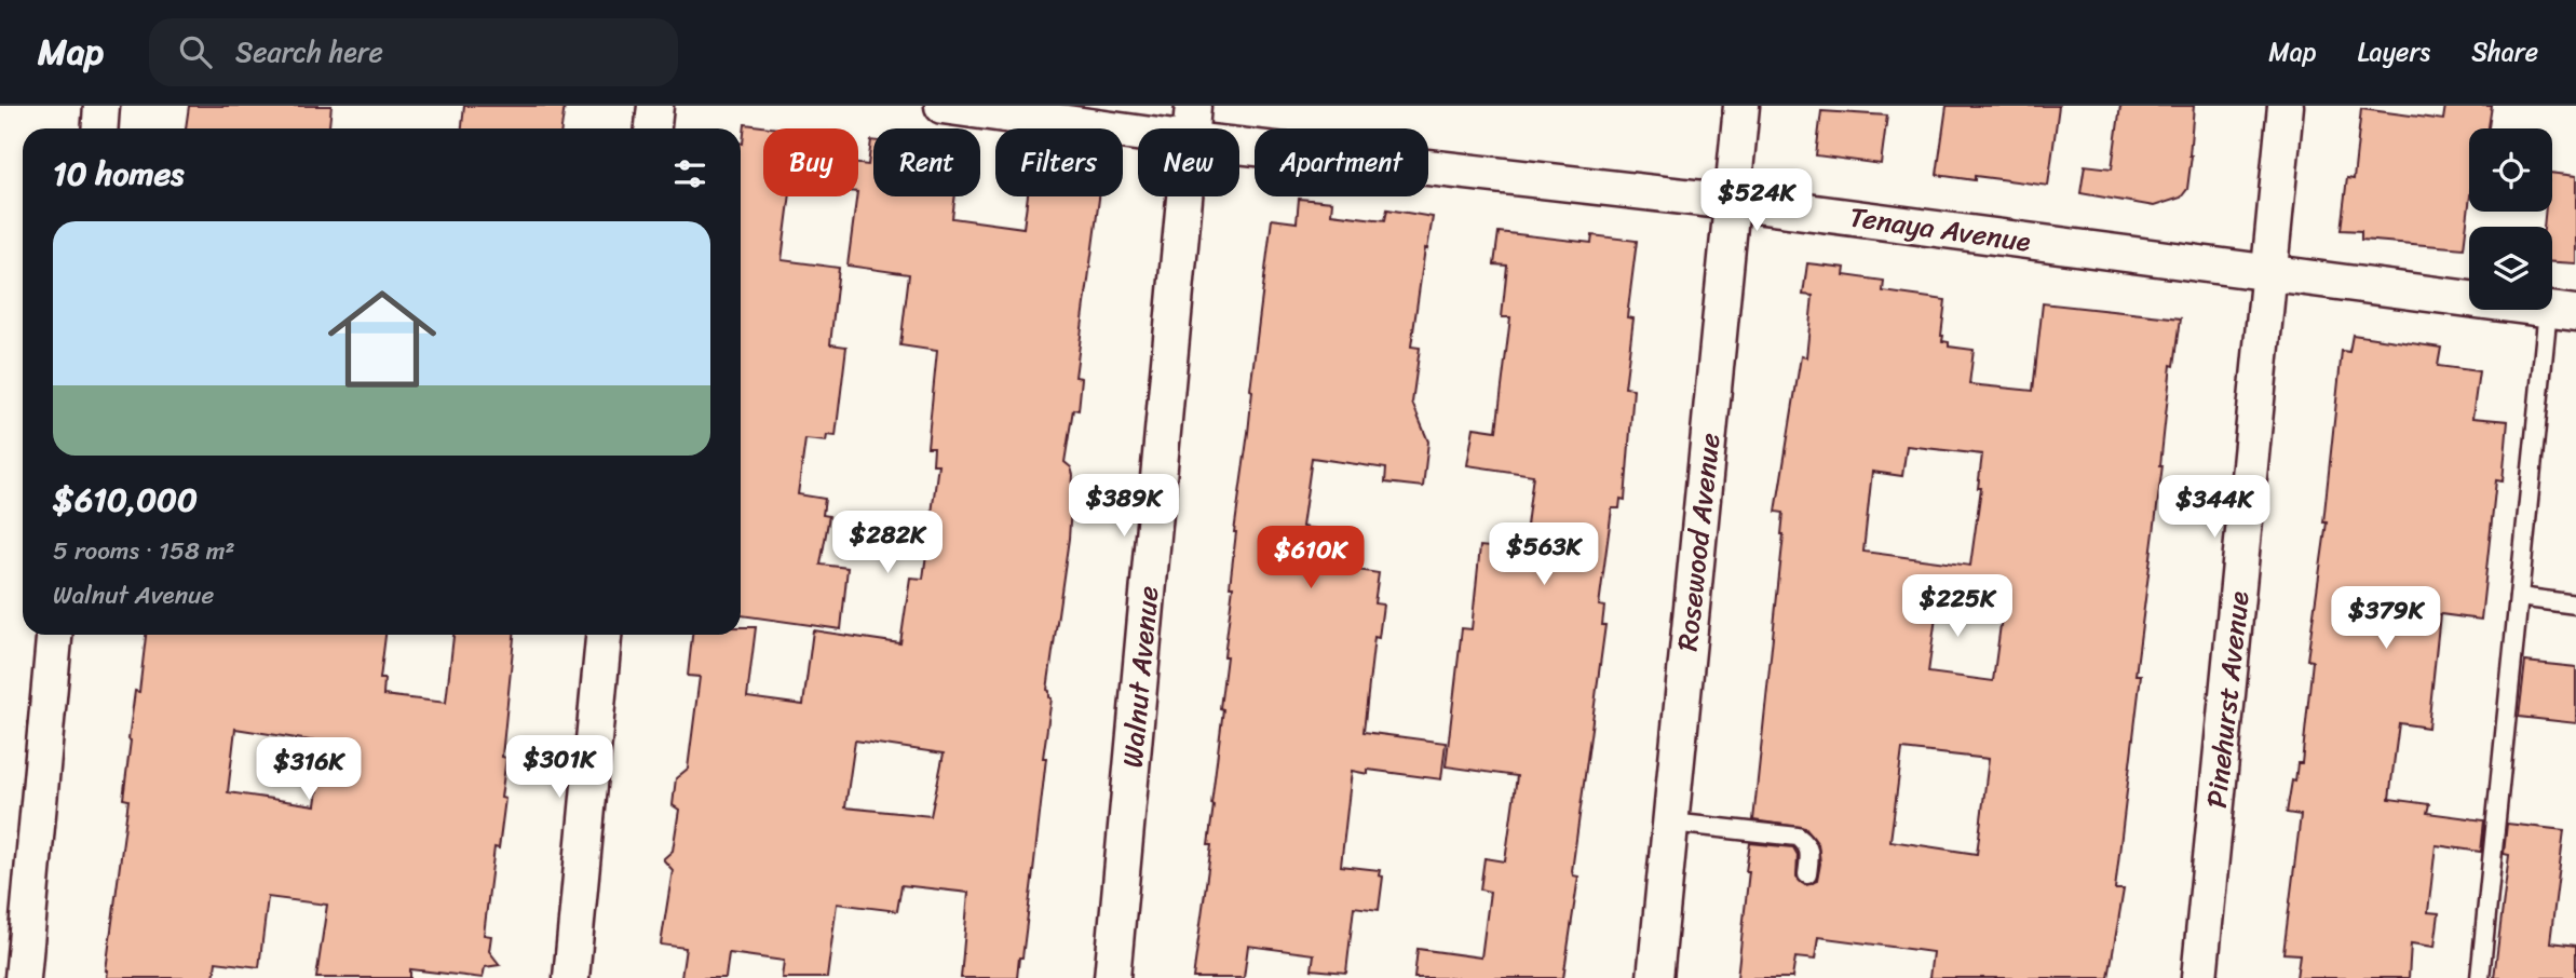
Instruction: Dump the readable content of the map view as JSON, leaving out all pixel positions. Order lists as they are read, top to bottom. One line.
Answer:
{"streets":{"street":["Tenaya Avenue","Rosewood Avenue","Walnut Avenue","Pinehurst Avenue"]},"crossings":[["Tenaya Avenue","Rosewood Avenue"],["Tenaya Avenue","Pinehurst Avenue"]],"page":{"header":"Map","search":"Search here","nav":["Map","Layers","Share"],"chip":["Buy","Rent","Filters","New","Apartment"],"heading":"10 homes","price":["$524K","$389K","$344K","$282K","$563K","$610K","$225K","$379K","$301K","$316K"],"list":[{"name":"$610,000","note":"5 rooms · 158 m² · Walnut Avenue"}]}}
